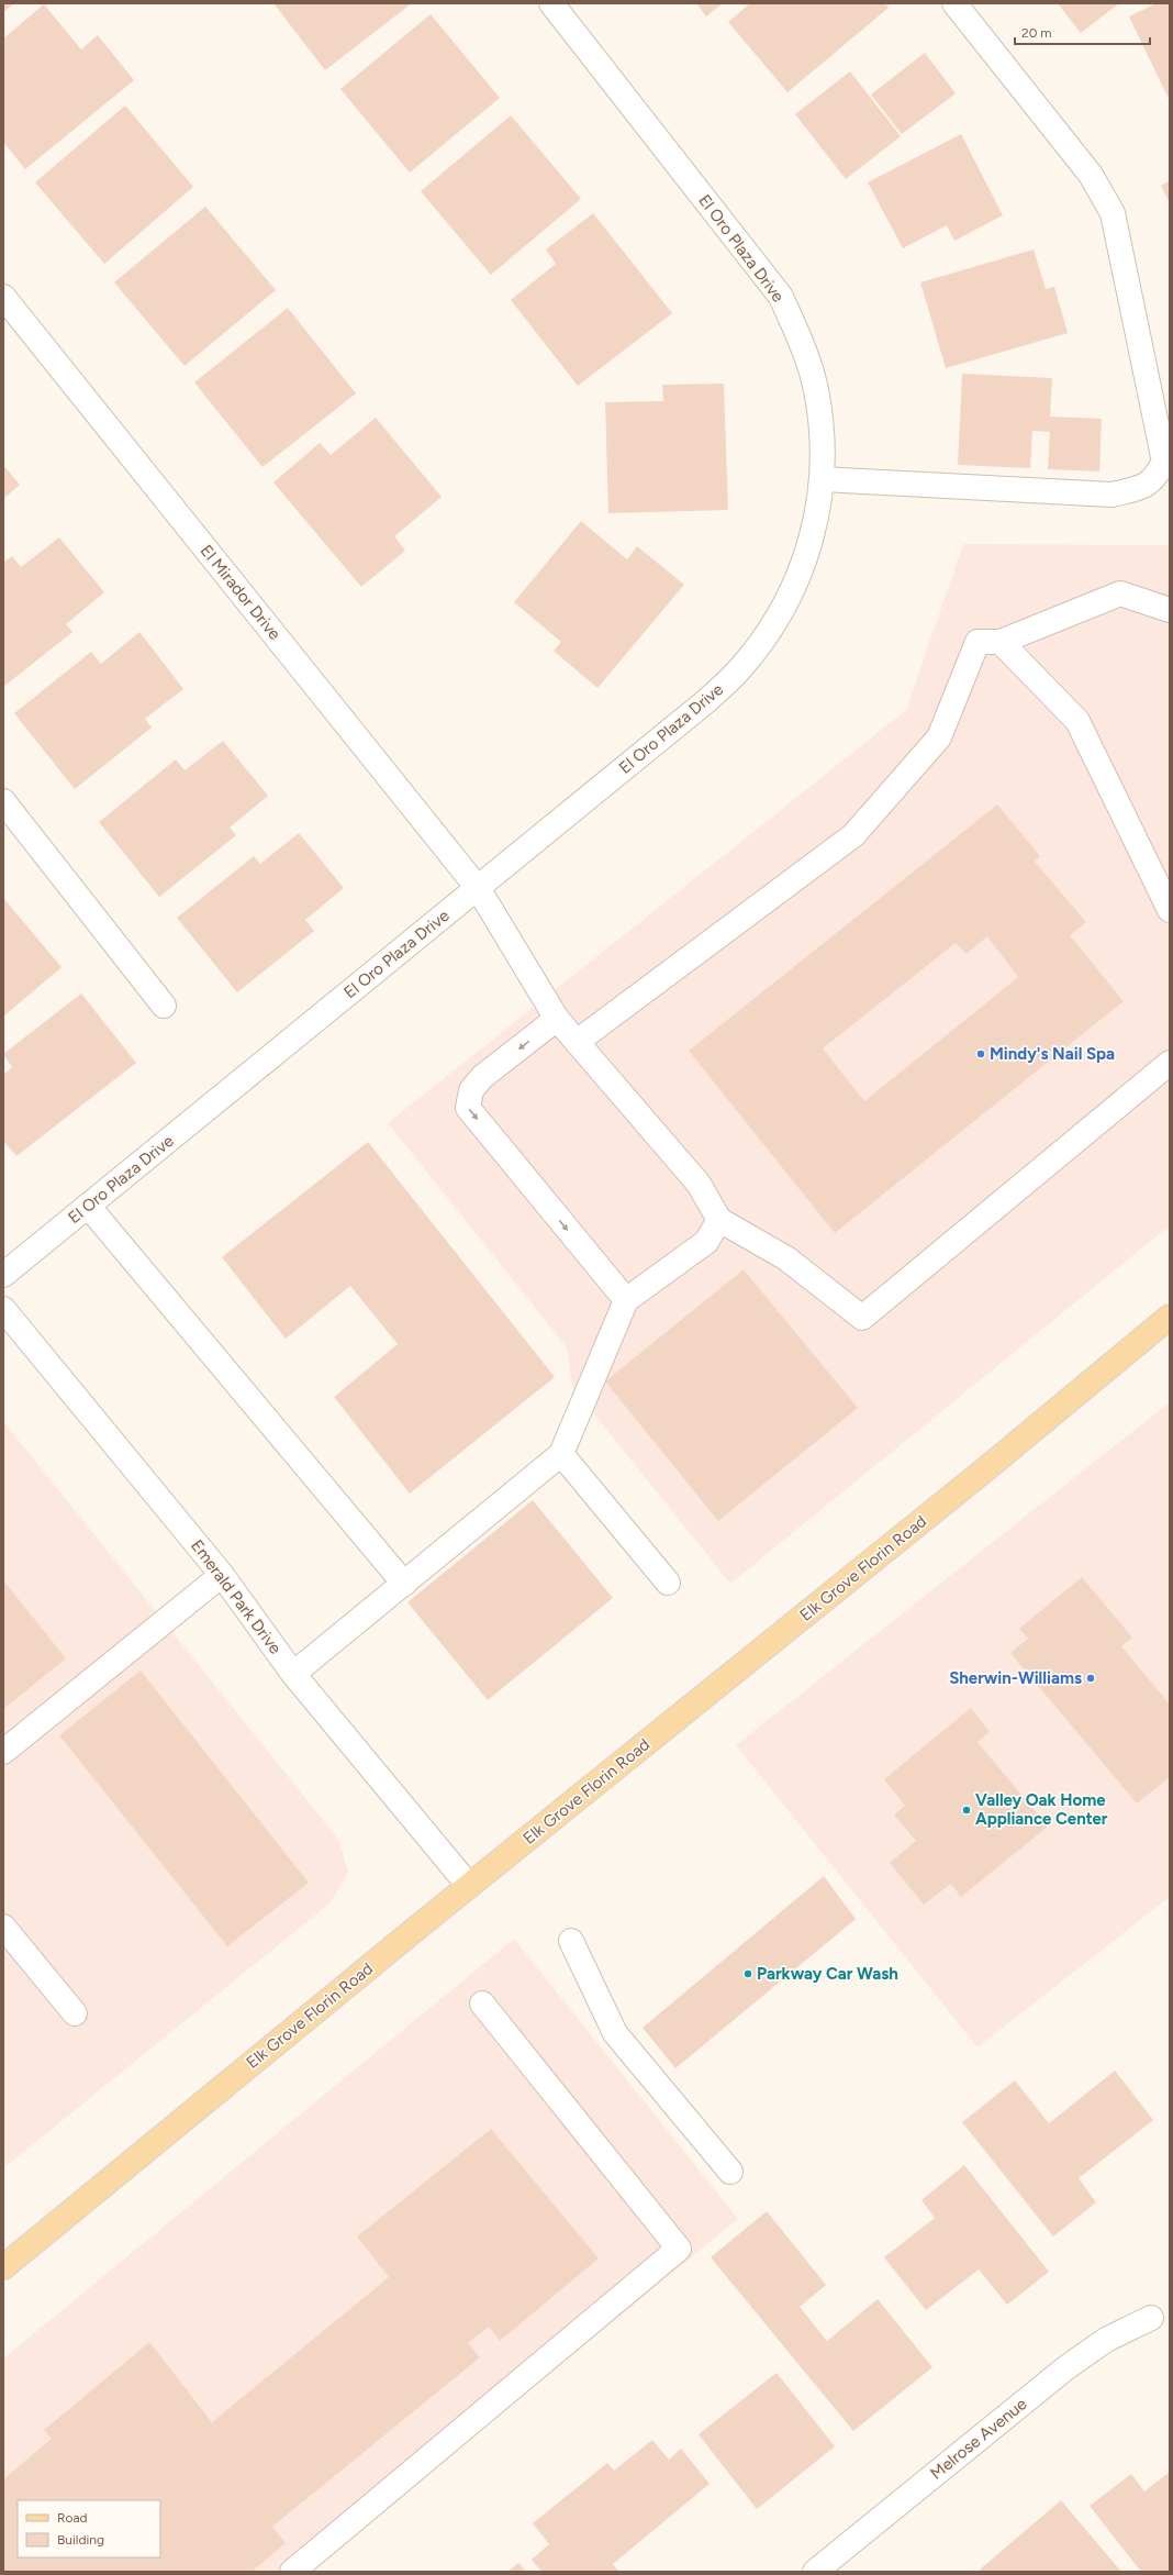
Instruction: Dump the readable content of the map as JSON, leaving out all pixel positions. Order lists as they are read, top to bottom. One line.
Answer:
{"streets":{"main road":["Elk Grove Florin Road"],"street":["El Oro Plaza Drive","El Mirador Drive","Emerald Park Drive","Melrose Avenue"]},"crossings":[["El Oro Plaza Drive","El Mirador Drive"],["Elk Grove Florin Road","Emerald Park Drive"]],"places":["Mindy's Nail Spa","Sherwin-Williams","Valley Oak Home Appliance Center","Parkway Car Wash"],"legend":["Road","Building"],"scale_bar":"20 m"}
